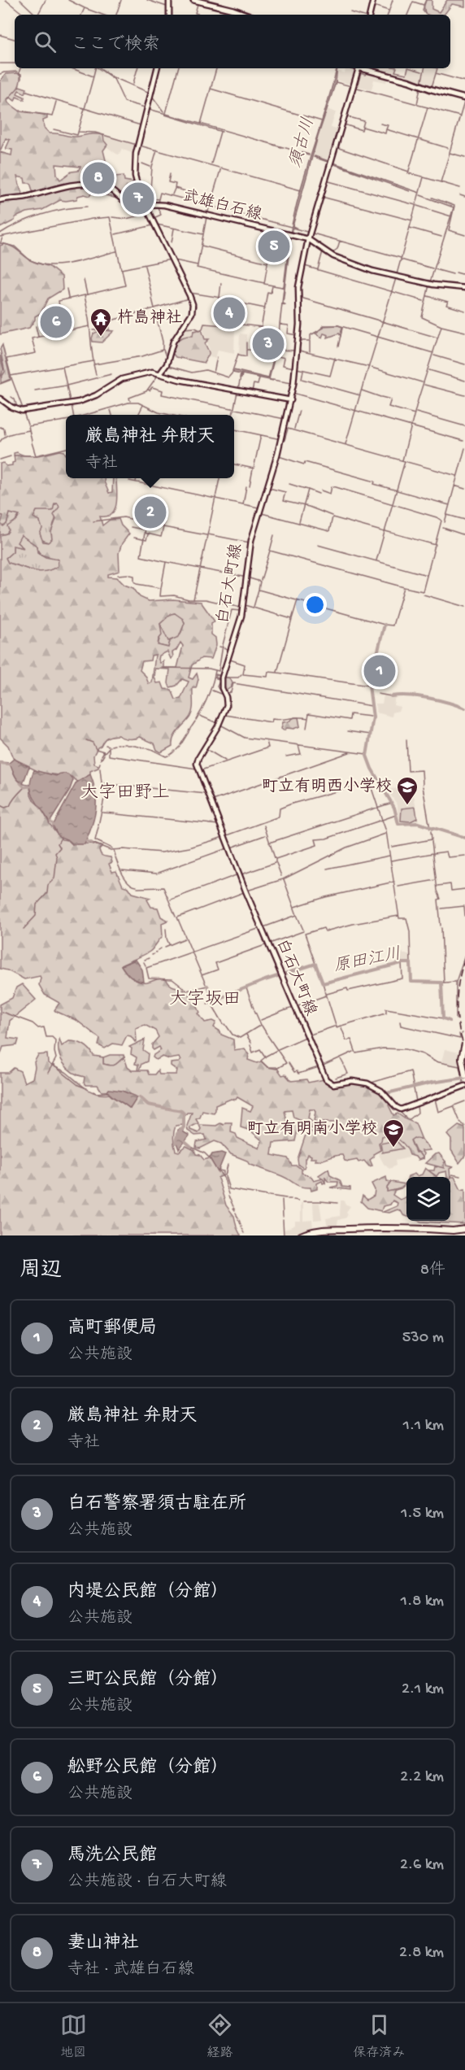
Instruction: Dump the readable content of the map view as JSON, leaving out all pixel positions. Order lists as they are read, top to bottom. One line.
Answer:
{"streets":{"main road":["武雄白石線","白石大町線"]},"crossings":[["武雄白石線","白石大町線"]],"districts":["大字田野上","大字坂田"],"water":["須古川","原田江川"],"places":{"temple":["杵島神社"],"school or university":["町立有明西小学校","町立有明南小学校"]},"page":{"search":"ここで検索","pins":["8","7","5","4","6","3","2","1"],"popup":["厳島神社 弁財天","寺社"],"heading":["周辺","8件"],"list":[{"mark":"1","name":"高町郵便局","note":"公共施設","value":"530 m"},{"mark":"2","name":"厳島神社 弁財天","note":"寺社","value":"1.1 km"},{"mark":"3","name":"白石警察署須古駐在所","note":"公共施設","value":"1.5 km"},{"mark":"4","name":"内堤公民館（分館）","note":"公共施設","value":"1.8 km"},{"mark":"5","name":"三町公民館（分館）","note":"公共施設","value":"2.1 km"},{"mark":"6","name":"舩野公民館（分館）","note":"公共施設","value":"2.2 km"},{"mark":"7","name":"馬洗公民館","note":"公共施設 · 白石大町線","value":"2.6 km"},{"mark":"8","name":"妻山神社","note":"寺社 · 武雄白石線","value":"2.8 km"}],"nav":["地図","経路","保存済み"]}}
